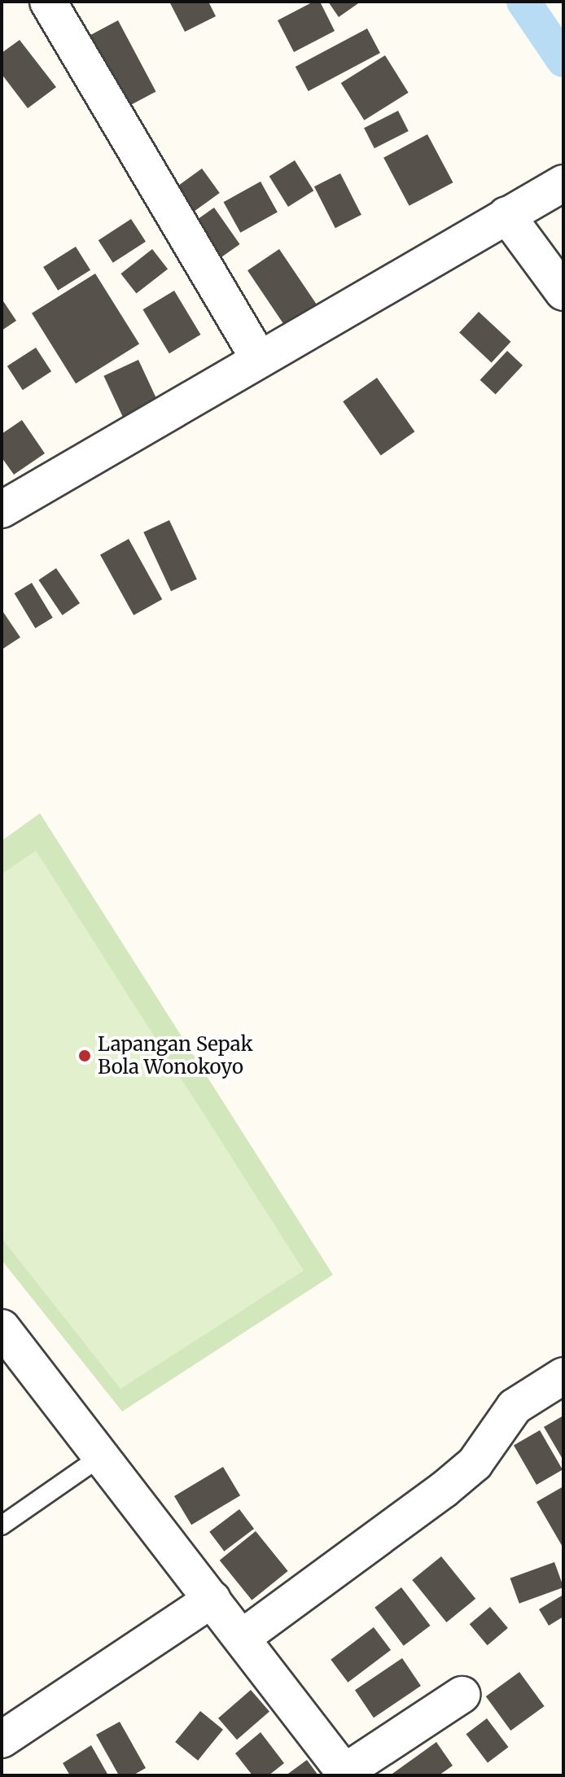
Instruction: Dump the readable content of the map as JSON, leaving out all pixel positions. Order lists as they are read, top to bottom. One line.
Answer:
{"places":["Lapangan Sepak Bola Wonokoyo"]}
